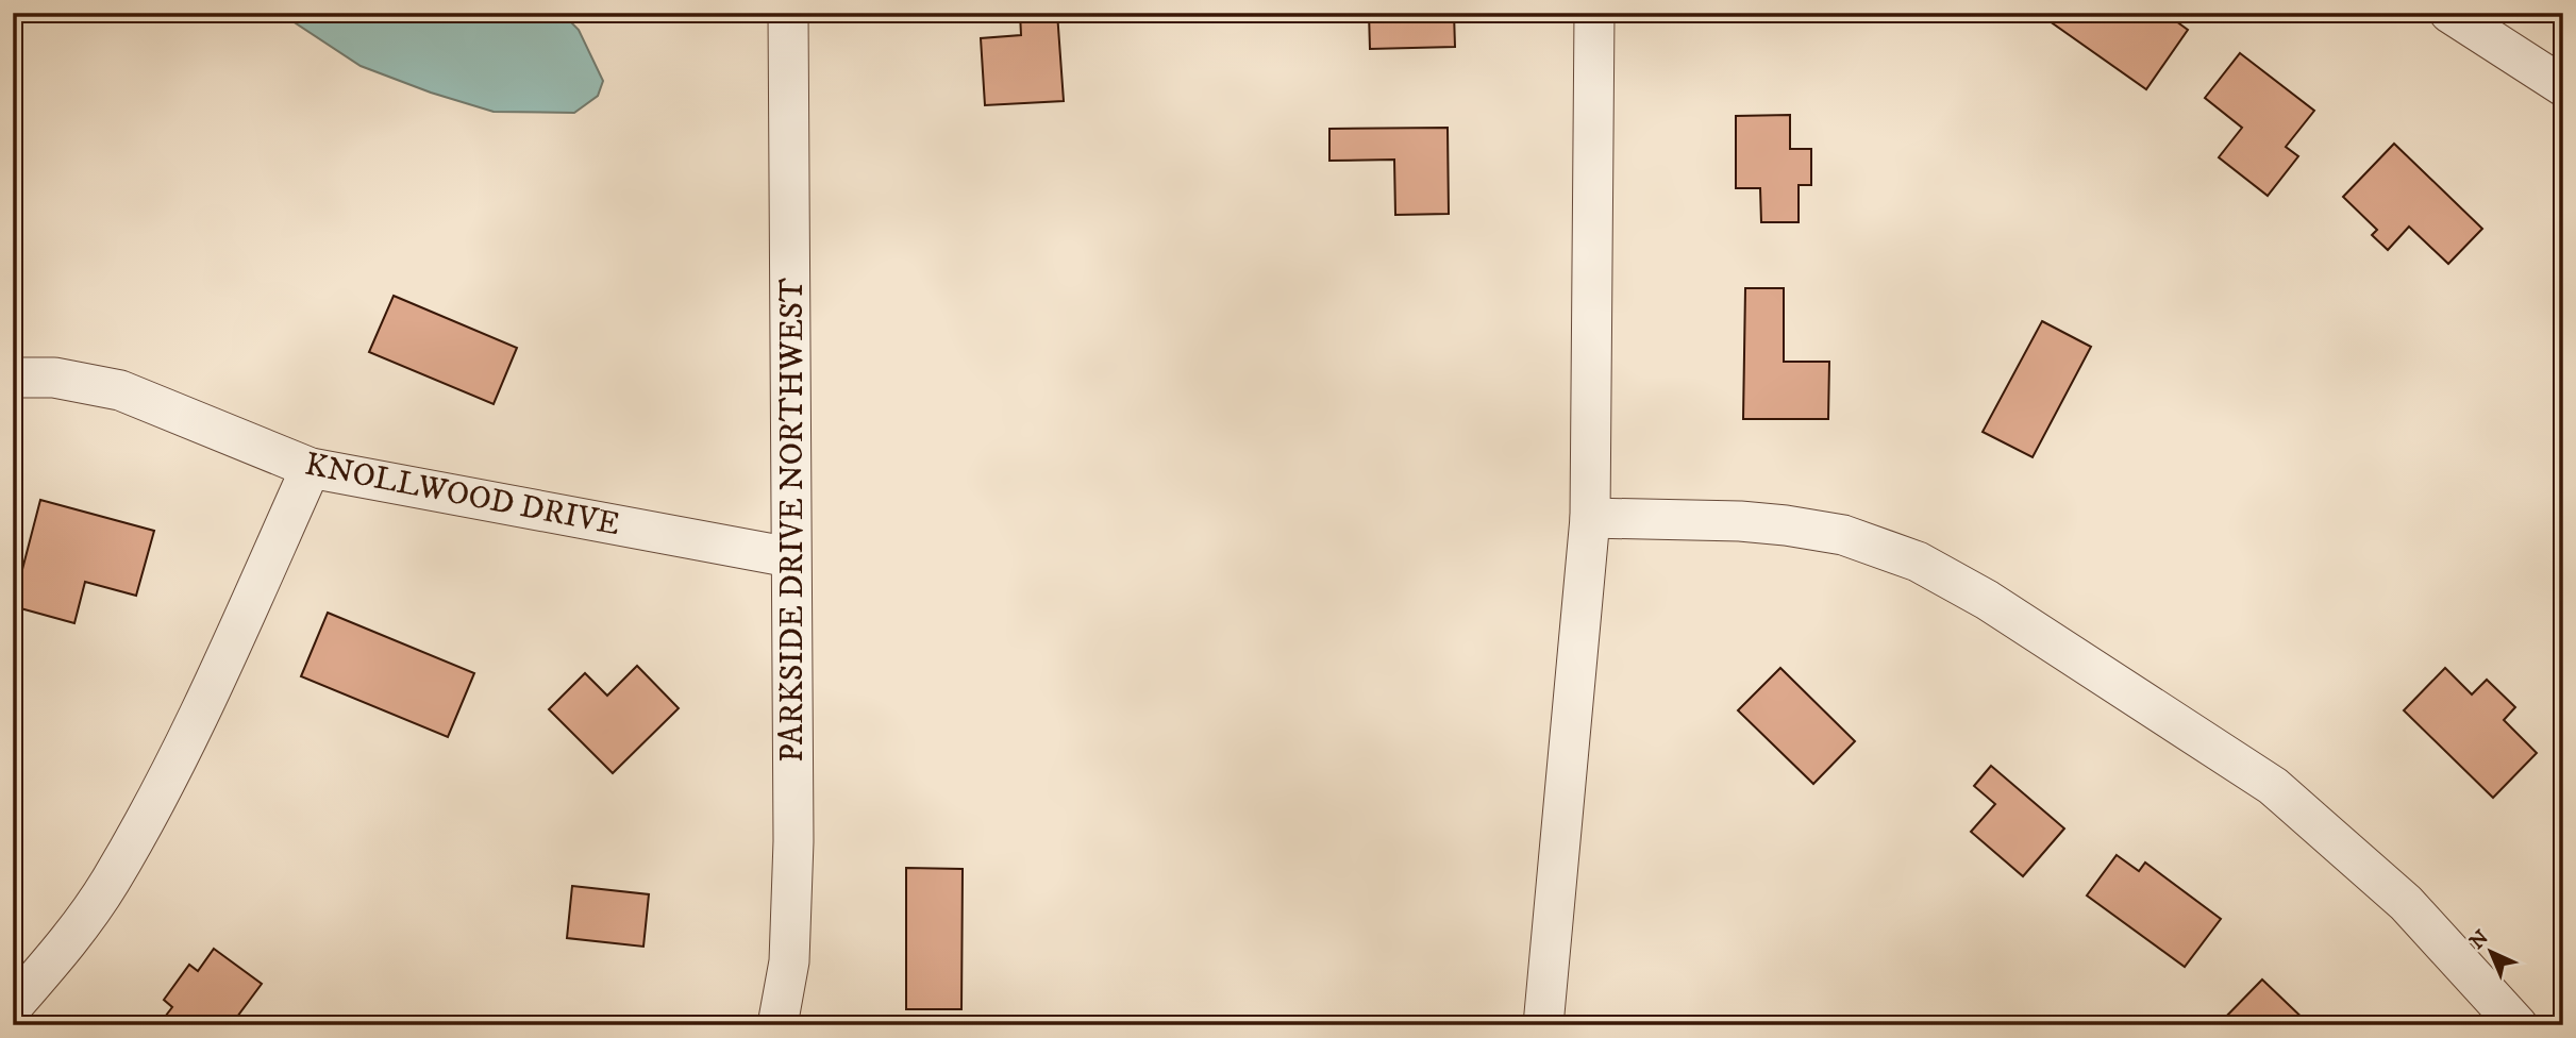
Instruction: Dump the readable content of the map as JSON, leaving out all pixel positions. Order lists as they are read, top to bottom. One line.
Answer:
{"streets":{"street":["KNOLLWOOD DRIVE","PARKSIDE DRIVE NORTHWEST"]},"crossings":[["KNOLLWOOD DRIVE","PARKSIDE DRIVE NORTHWEST"]],"north":"top left"}
